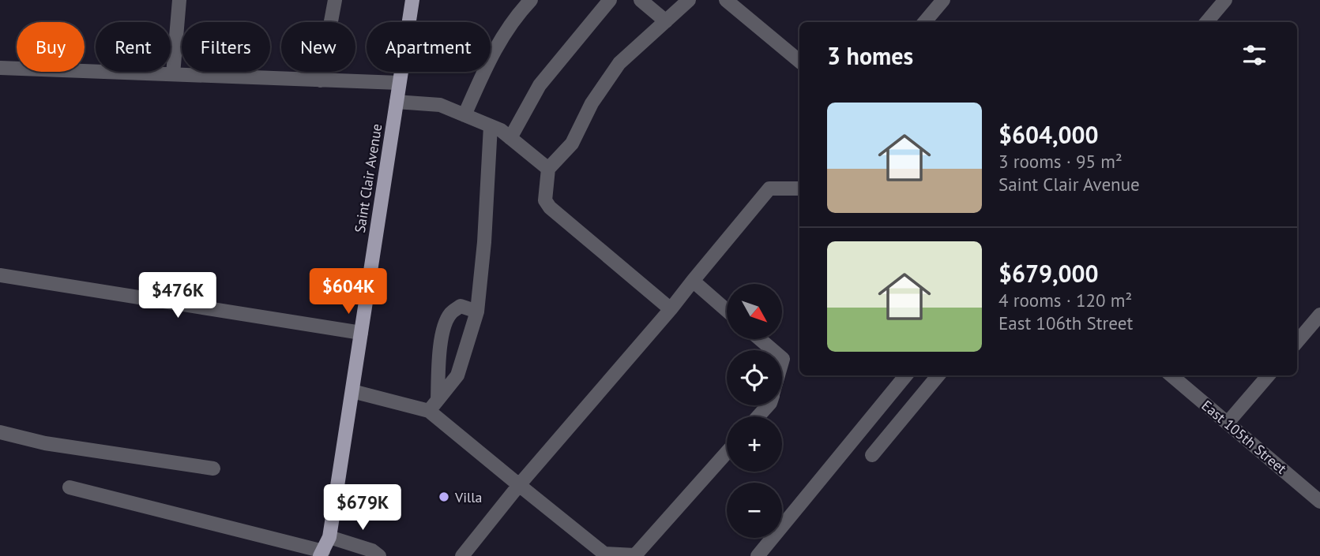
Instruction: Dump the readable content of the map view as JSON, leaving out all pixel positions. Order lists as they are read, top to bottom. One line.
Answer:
{"streets":{"main road":["Saint Clair Avenue"],"street":["East 105th Street"]},"places":["Villa"],"north":"bottom right","page":{"chip":["Buy","Rent","Filters","New","Apartment"],"heading":"3 homes","list":[{"name":"$604,000","note":"3 rooms · 95 m² · Saint Clair Avenue"},{"name":"$679,000","note":"4 rooms · 120 m² · East 106th Street"}],"price":["$604K","$476K","$679K"],"map_buttons":["+","−"]}}
